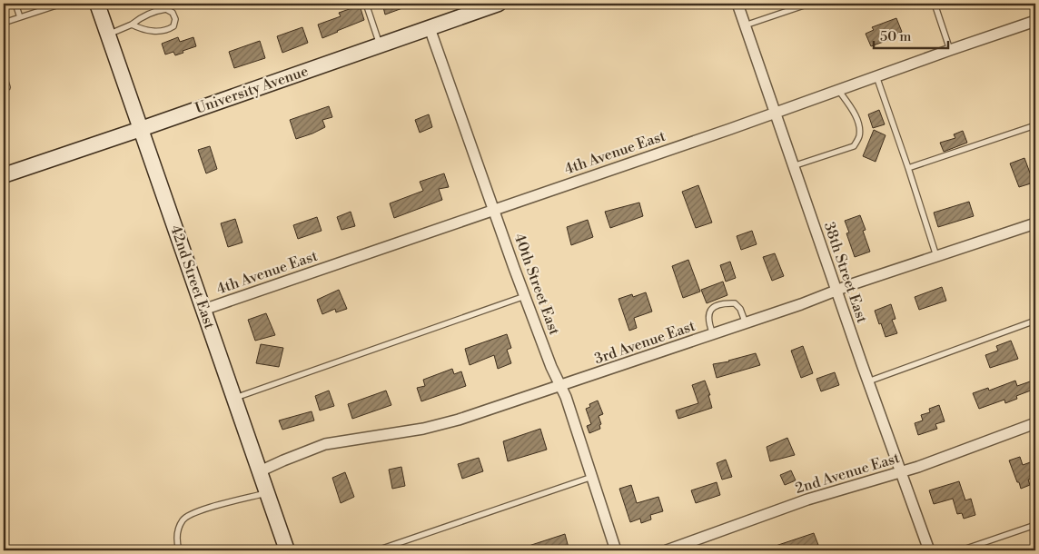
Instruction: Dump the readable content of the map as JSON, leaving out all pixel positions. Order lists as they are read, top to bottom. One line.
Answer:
{"streets":{"main road":["University Avenue","42nd Street East"],"street":["4th Avenue East","38th Street East","40th Street East","3rd Avenue East","2nd Avenue East"]},"crossings":[["University Avenue","42nd Street East"],["University Avenue","40th Street East"],["4th Avenue East","38th Street East"],["4th Avenue East","42nd Street East"],["4th Avenue East","40th Street East"],["38th Street East","3rd Avenue East"],["38th Street East","2nd Avenue East"],["42nd Street East","3rd Avenue East"],["40th Street East","3rd Avenue East"]],"scale_bar":"50 m"}
